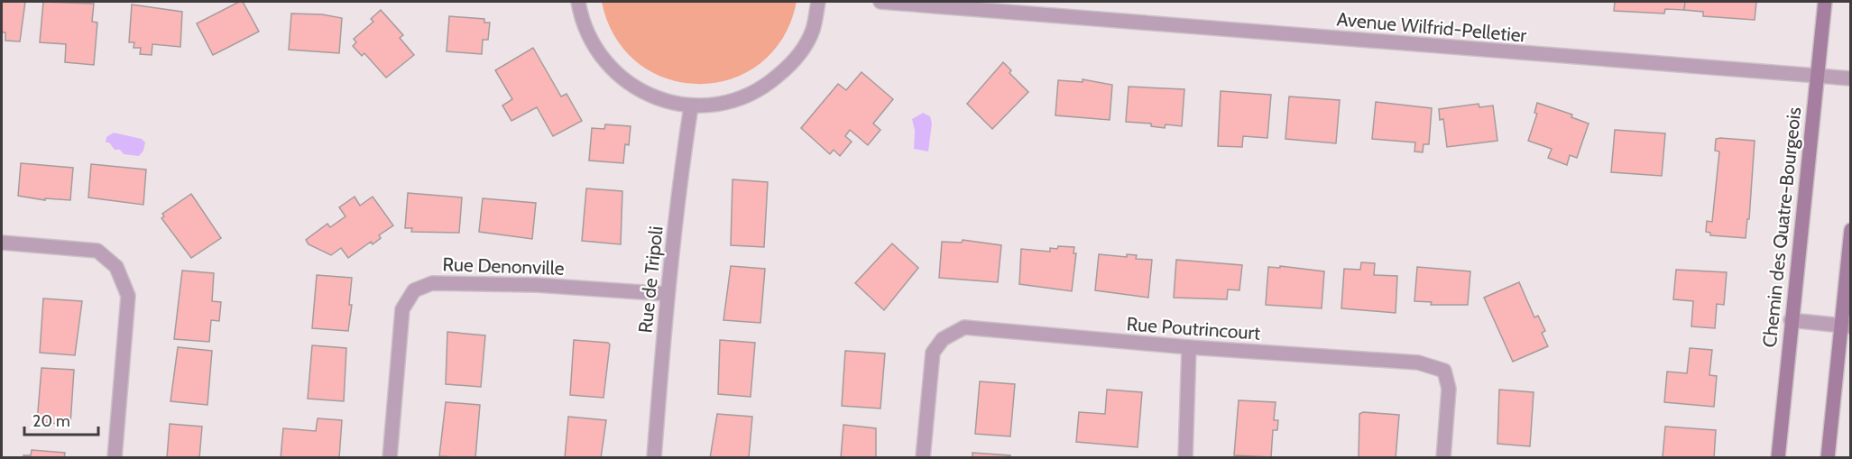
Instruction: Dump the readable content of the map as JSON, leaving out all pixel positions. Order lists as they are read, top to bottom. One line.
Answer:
{"streets":{"main road":["Chemin des Quatre-Bourgeois"],"street":["Avenue Wilfrid-Pelletier","Rue Denonville","Rue de Tripoli","Rue Poutrincourt"]},"crossings":[["Avenue Wilfrid-Pelletier","Chemin des Quatre-Bourgeois"],["Rue Denonville","Rue de Tripoli"]],"scale_bar":"20 m"}
